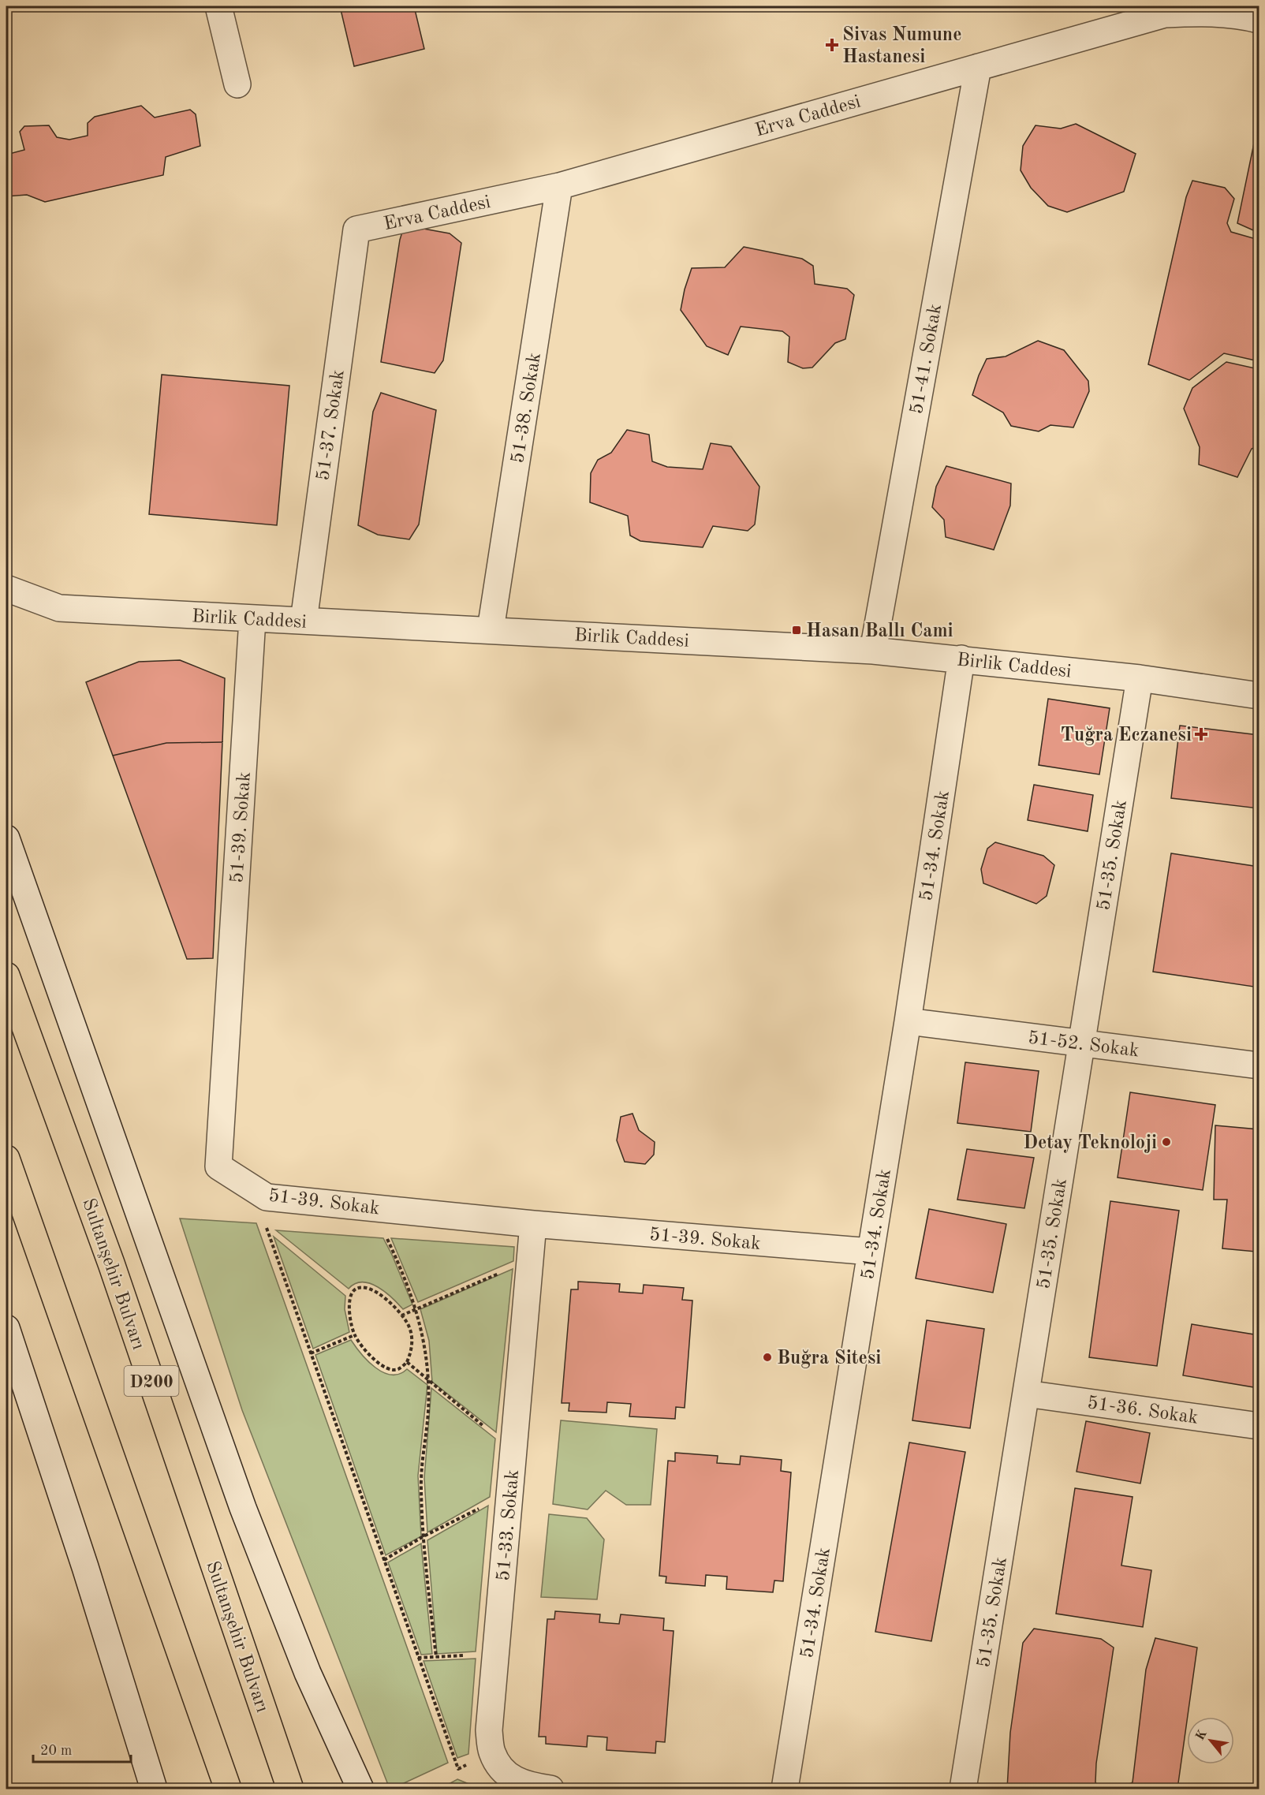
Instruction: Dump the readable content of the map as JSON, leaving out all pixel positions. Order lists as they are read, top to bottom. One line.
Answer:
{"streets":{"highway":["Sultanşehir Bulvarı","D200"],"street":["Erva Caddesi","51-41. Sokak","51-38. Sokak","51-37. Sokak","Birlik Caddesi","51-39. Sokak","51-34. Sokak","51-35. Sokak","51-52. Sokak","51-36. Sokak","51-33. Sokak"]},"crossings":[["Erva Caddesi","51-41. Sokak"],["Erva Caddesi","51-38. Sokak"],["Erva Caddesi","51-37. Sokak"],["51-41. Sokak","Birlik Caddesi"],["51-38. Sokak","Birlik Caddesi"],["51-37. Sokak","Birlik Caddesi"],["Birlik Caddesi","51-39. Sokak"],["Birlik Caddesi","51-34. Sokak"],["Birlik Caddesi","51-35. Sokak"],["51-39. Sokak","51-34. Sokak"],["51-39. Sokak","51-33. Sokak"],["51-34. Sokak","51-52. Sokak"],["51-35. Sokak","51-52. Sokak"],["51-35. Sokak","51-36. Sokak"]],"places":{"health":["Sivas Numune Hastanesi","Tuğra Eczanesi"],"transit":["Hasan Ballı Cami"],"other":["Detay Teknoloji","Buğra Sitesi"]},"scale_bar":"20 m","north":"top left"}
